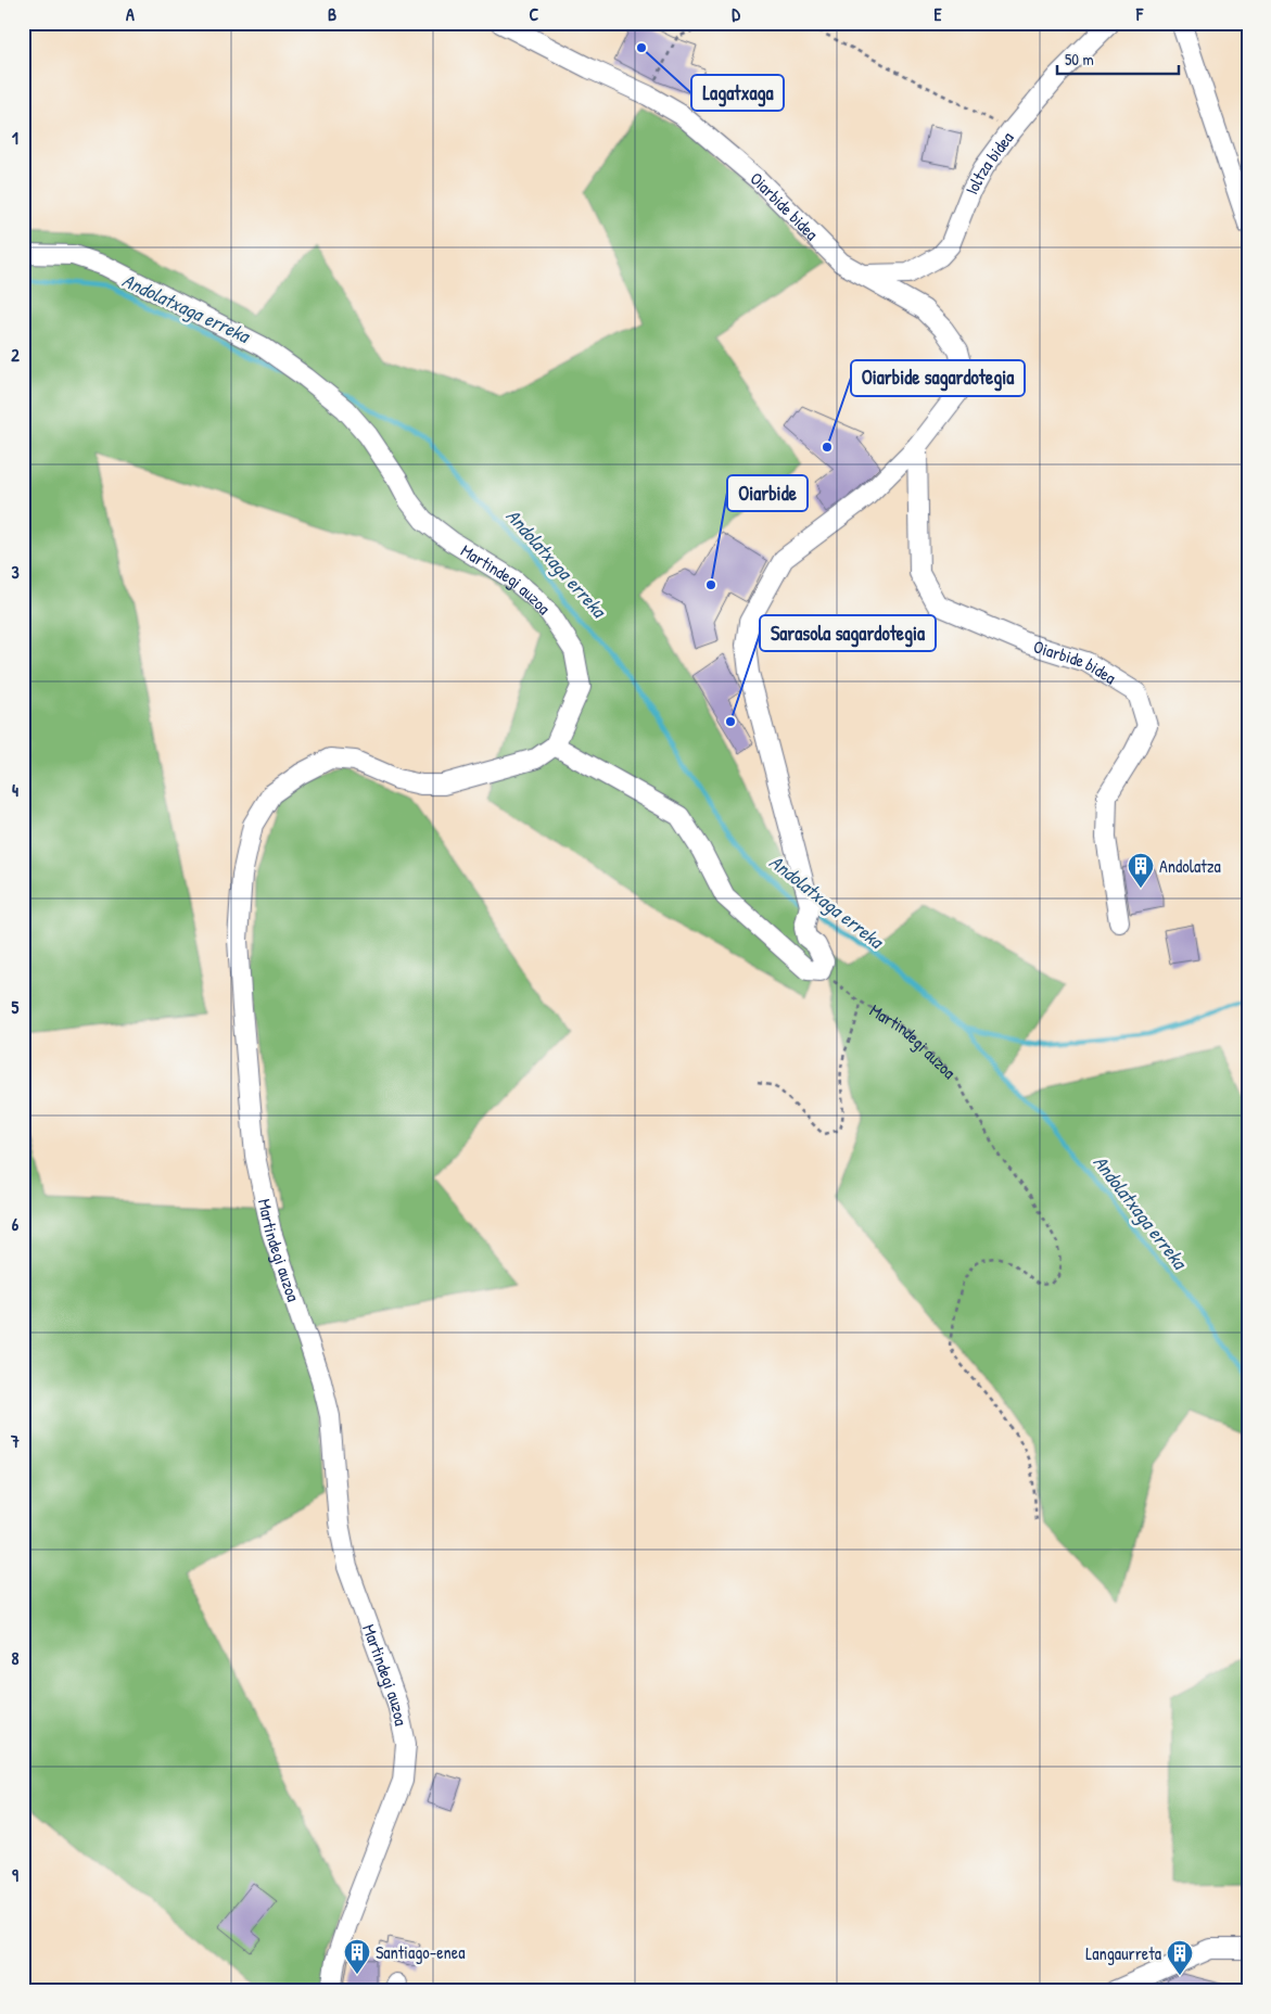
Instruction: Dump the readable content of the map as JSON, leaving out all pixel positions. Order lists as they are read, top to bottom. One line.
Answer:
{"streets":{"street":["Ioltza bidea","Oiarbide bidea","Martindegi auzoa"]},"crossings":[["Ioltza bidea","Oiarbide bidea"],["Oiarbide bidea","Martindegi auzoa"]],"water":["Andolatxaga erreka"],"places":{"other":["Lagatxaga","Oiarbide sagardotegia","Oiarbide","Sarasola sagardotegia"],"building":["Andolatza","Santiago-enea","Langaurreta"]},"scale_bar":"50 m","grid":{"columns":["A","B","C","D","E","F"],"rows":["1","2","3","4","5","6","7","8","9"]}}
